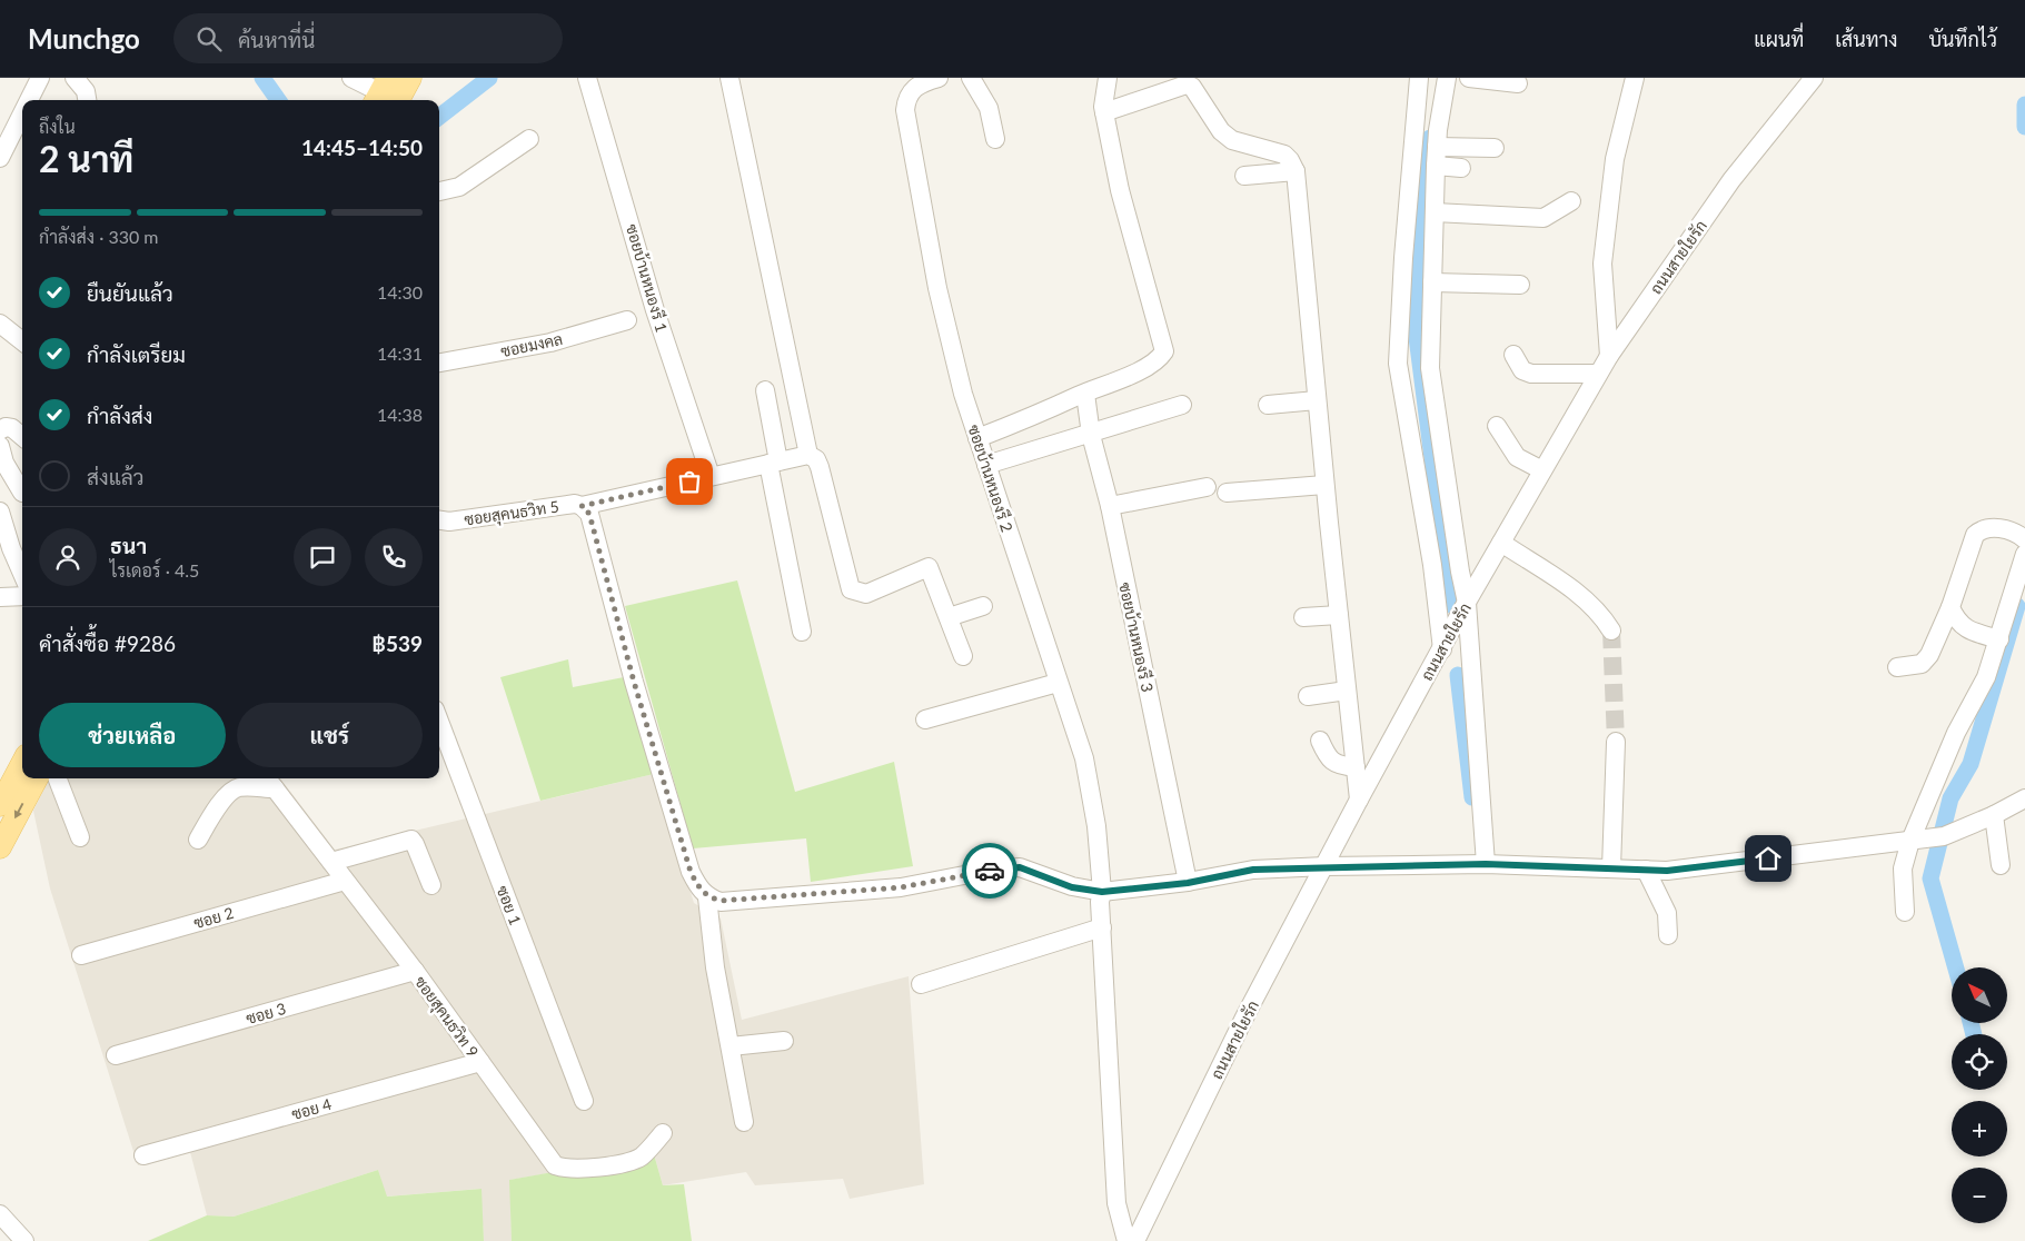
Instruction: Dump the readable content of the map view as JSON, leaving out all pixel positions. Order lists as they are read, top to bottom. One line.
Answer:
{"streets":{"street":["ถนนสายใยรัก","ซอยบ้านหนองรี 1","ซอยมงคล","ซอยบ้านหนองรี 2","ซอยสุคนธวิท 5","ซอยบ้านหนองรี 3","ซอย 1","ซอย 2","ซอย 3","ซอยสุคนธวิท 9","ซอย 4"]},"crossings":[["ซอย 2","ซอยสุคนธวิท 9"],["ซอย 3","ซอยสุคนธวิท 9"],["ซอยสุคนธวิท 9","ซอย 4"]],"north":"top left","page":{"header":"Munchgo","search":"ค้นหาที่นี่","nav":["แผนที่","เส้นทาง","บันทึกไว้"],"heading":["2 นาที","ถึงใน","14:45–14:50"],"panel":["ธนา","ไรเดอร์ · 4.5","คำสั่งซื้อ #9286","฿539"],"bar":"กำลังส่ง · 330 m","list":[["ยืนยันแล้ว","14:30"],["กำลังเตรียม","14:31"],["กำลังส่ง","14:38"],"ส่งแล้ว"],"buttons":["ช่วยเหลือ","แชร์"],"map_buttons":["+","−"]}}
